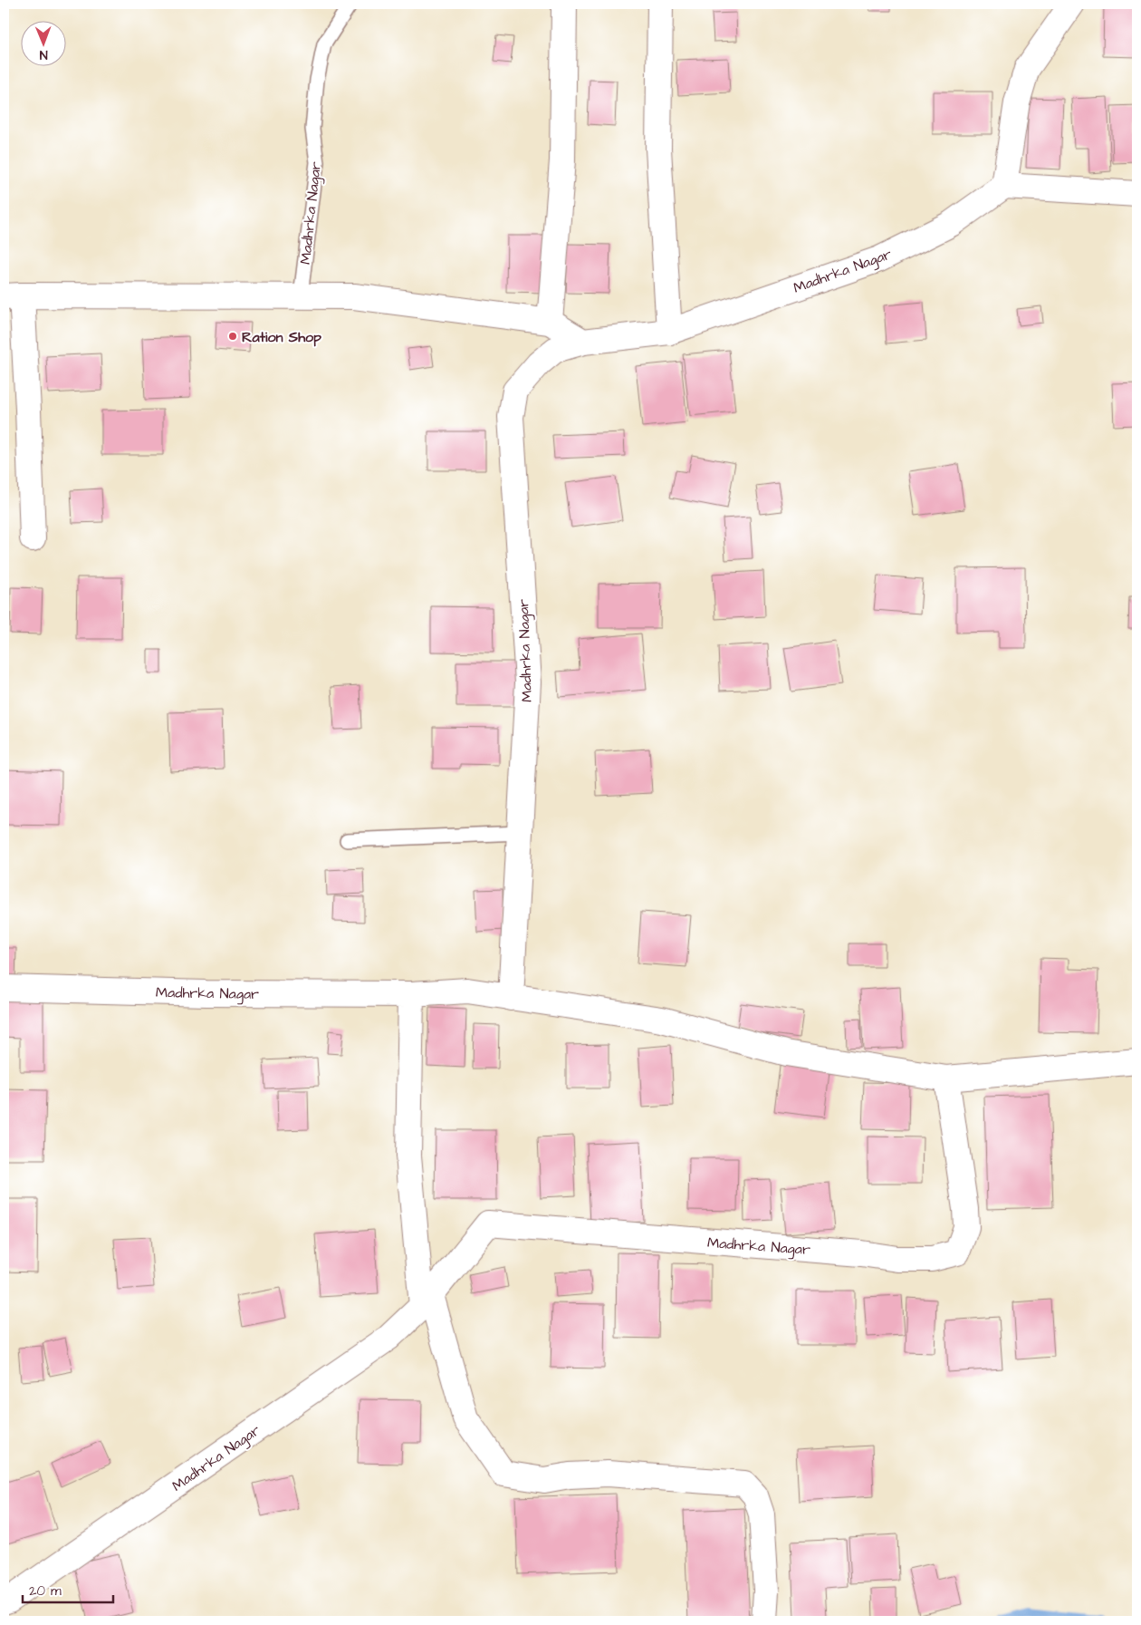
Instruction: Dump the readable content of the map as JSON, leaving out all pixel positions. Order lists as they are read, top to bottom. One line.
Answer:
{"streets":{"street":["Madhrka Nagar"]},"places":["Ration Shop"],"scale_bar":"20 m","north":"bottom"}
